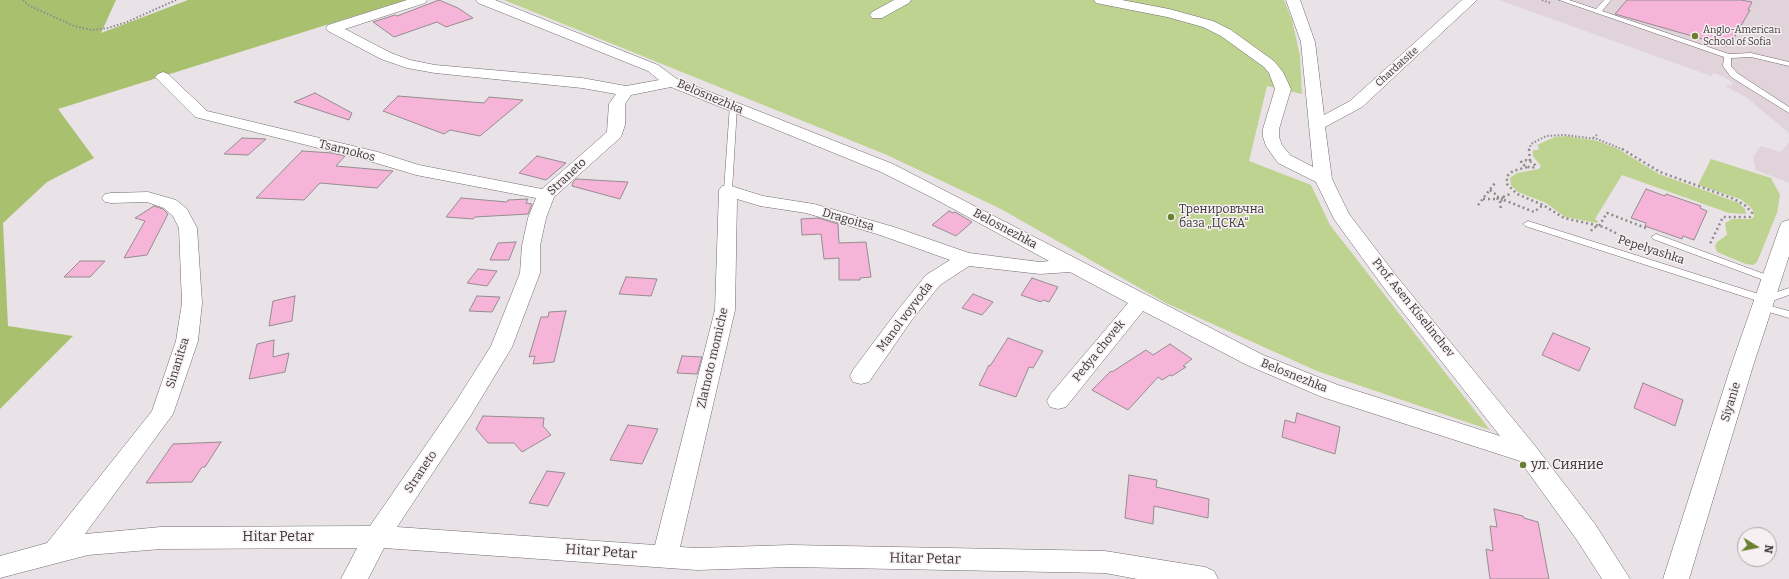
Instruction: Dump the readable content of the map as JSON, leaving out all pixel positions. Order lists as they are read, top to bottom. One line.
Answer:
{"streets":{"street":["Chardatsite","Belosnezhka","Tsarnokos","Straneto","Dragoitsa","Prof. Asen Kiselinchev","Manol voyvoda","Pedya chovek","Zlatnoto momiche","Sinanitsa","Siyanie","Hitar Petar"],"lane":["Pepelyashka"]},"crossings":[["Chardatsite","Prof. Asen Kiselinchev"],["Belosnezhka","Prof. Asen Kiselinchev"],["Belosnezhka","Pedya chovek"],["Belosnezhka","Zlatnoto momiche"],["Tsarnokos","Straneto"],["Straneto","Hitar Petar"],["Dragoitsa","Manol voyvoda"],["Dragoitsa","Zlatnoto momiche"],["Pepelyashka","Siyanie"],["Zlatnoto momiche","Hitar Petar"],["Sinanitsa","Hitar Petar"]],"places":["Anglo-American School of Sofia","Тренировъчна база „ЦСКА“","ул. Сияние"],"north":"right"}
